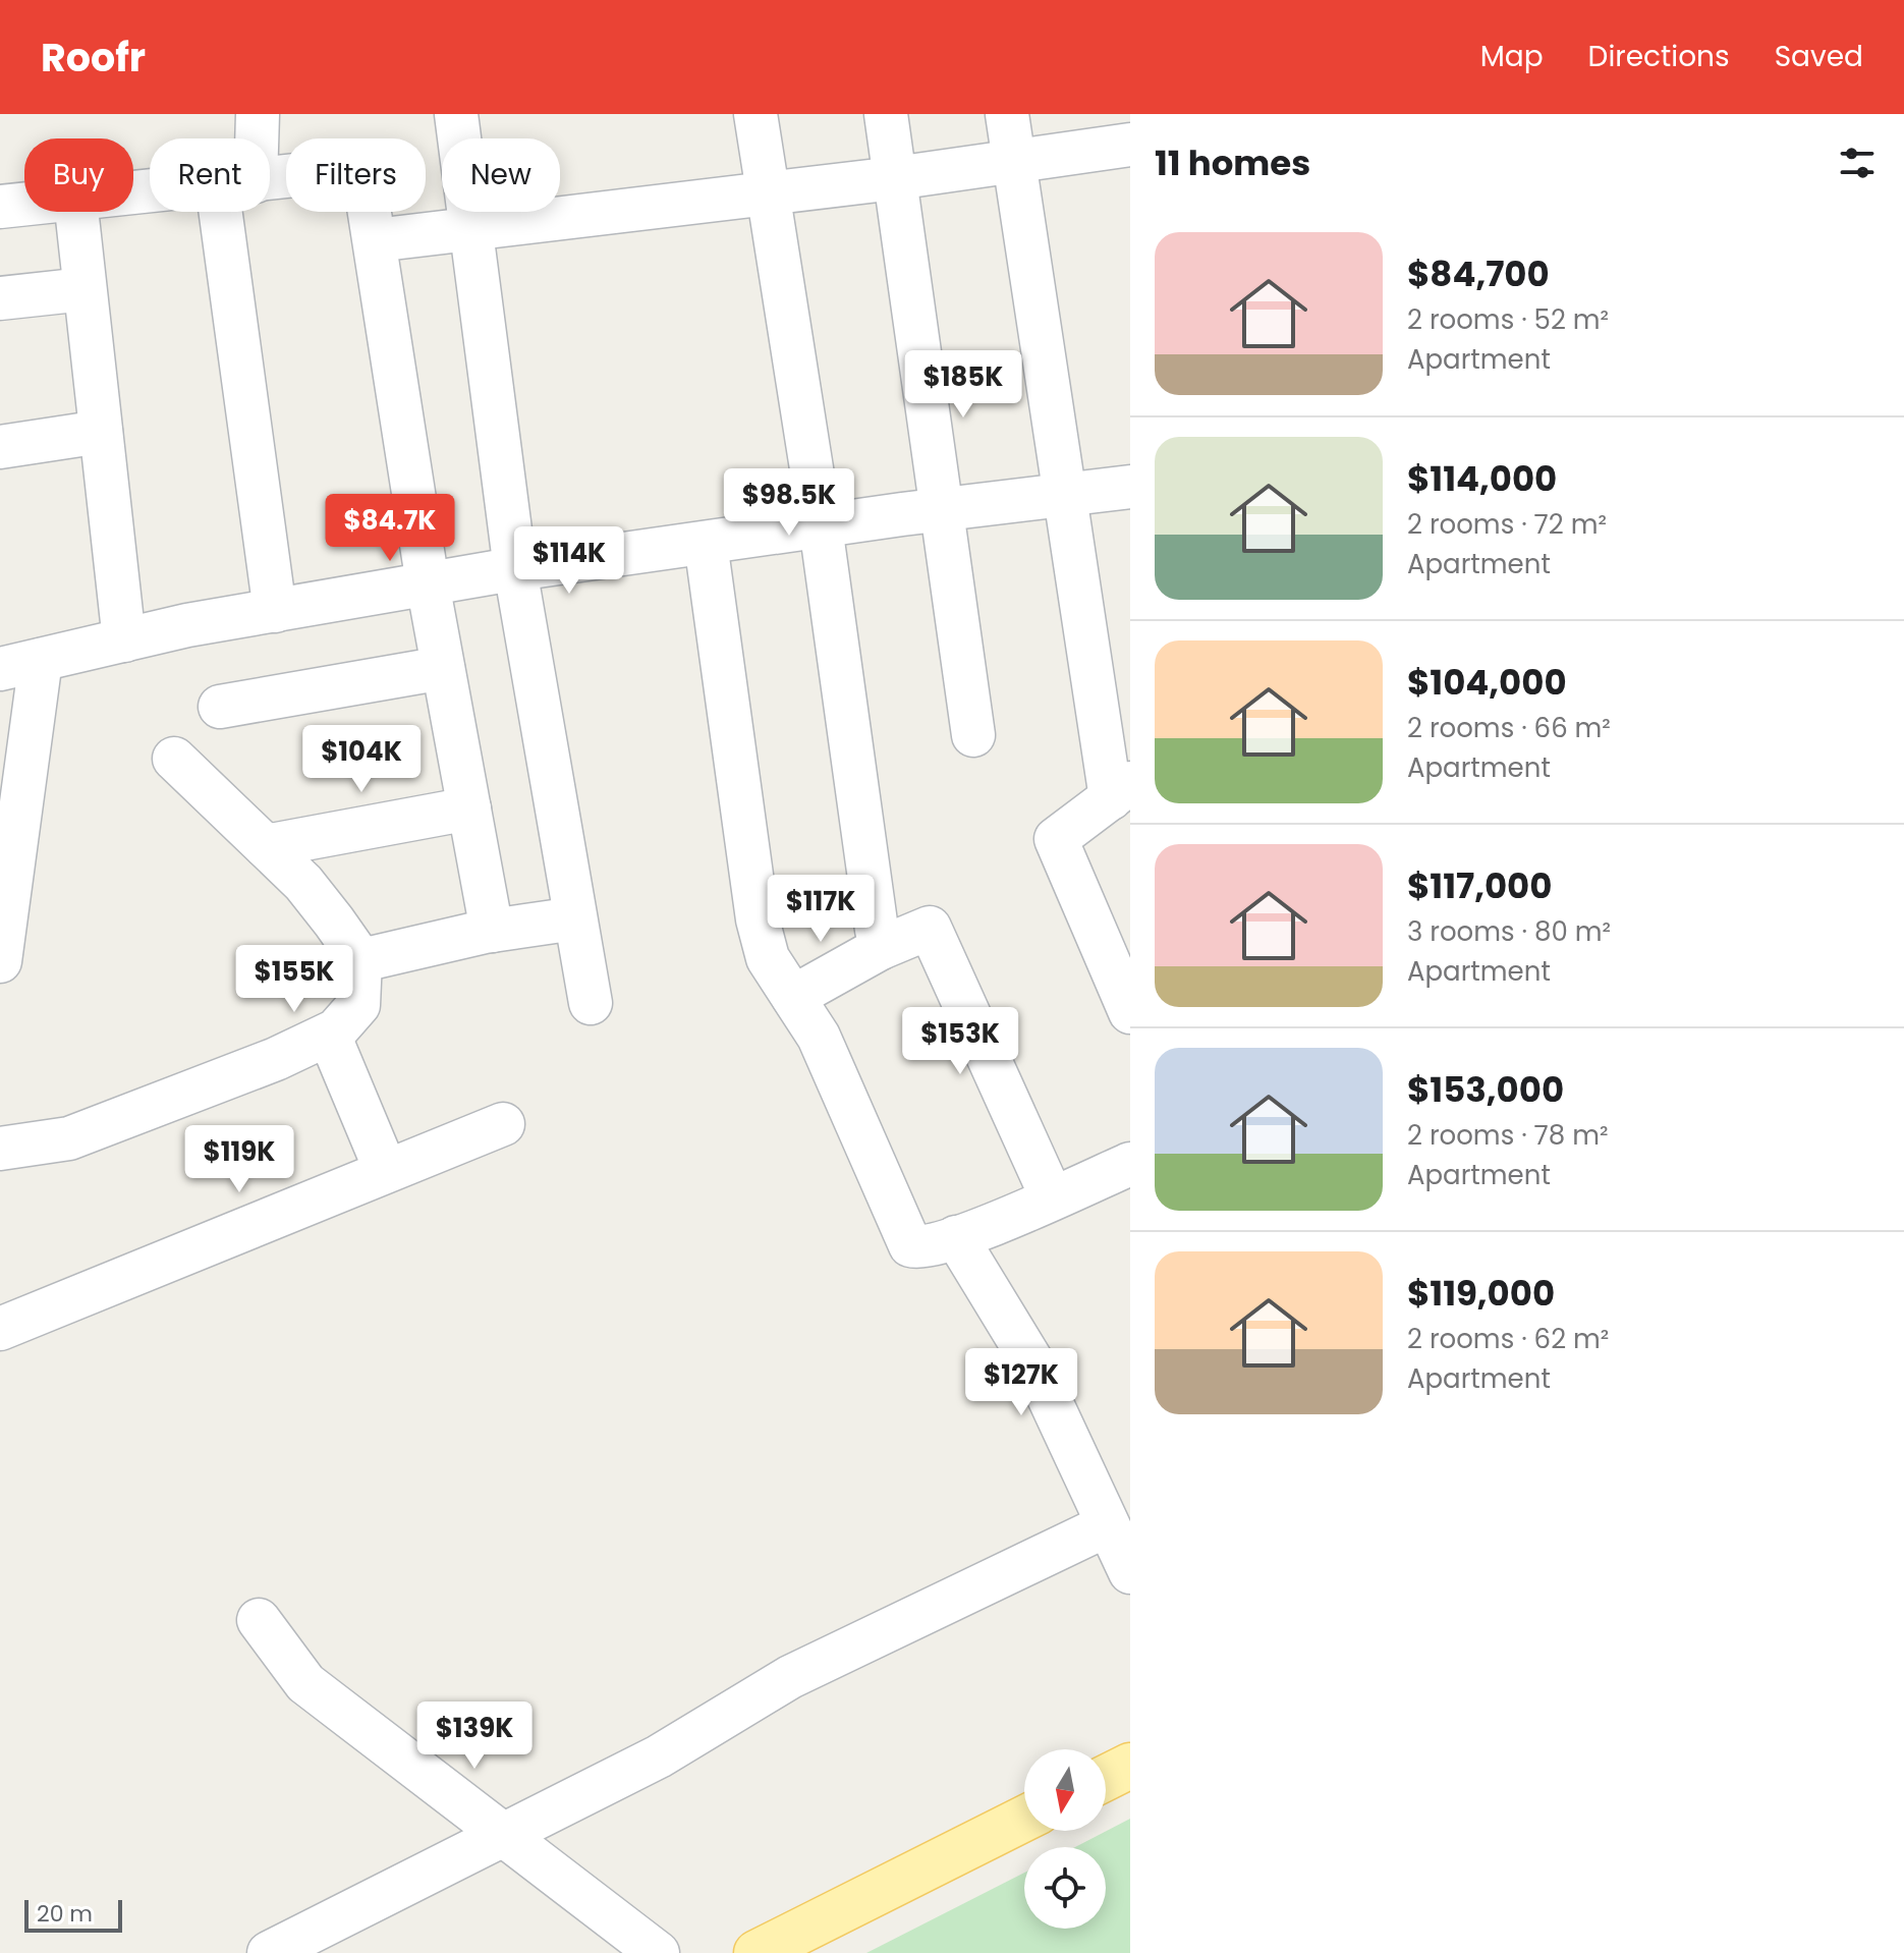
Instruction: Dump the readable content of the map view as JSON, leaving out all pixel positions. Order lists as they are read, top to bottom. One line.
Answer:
{"scale_bar":"20 m","north":"bottom","page":{"header":"Roofr","nav":["Map","Directions","Saved"],"heading":"11 homes","chip":["Buy","Rent","Filters","New"],"list":[{"name":"$84,700","note":"2 rooms · 52 m² · Apartment"},{"name":"$114,000","note":"2 rooms · 72 m² · Apartment"},{"name":"$104,000","note":"2 rooms · 66 m² · Apartment"},{"name":"$117,000","note":"3 rooms · 80 m² · Apartment"},{"name":"$153,000","note":"2 rooms · 78 m² · Apartment"},{"name":"$119,000","note":"2 rooms · 62 m² · Apartment"}],"price":["$185K","$98.5K","$84.7K","$114K","$104K","$117K","$155K","$153K","$119K","$127K","$139K"],"scale":"20 m"}}
